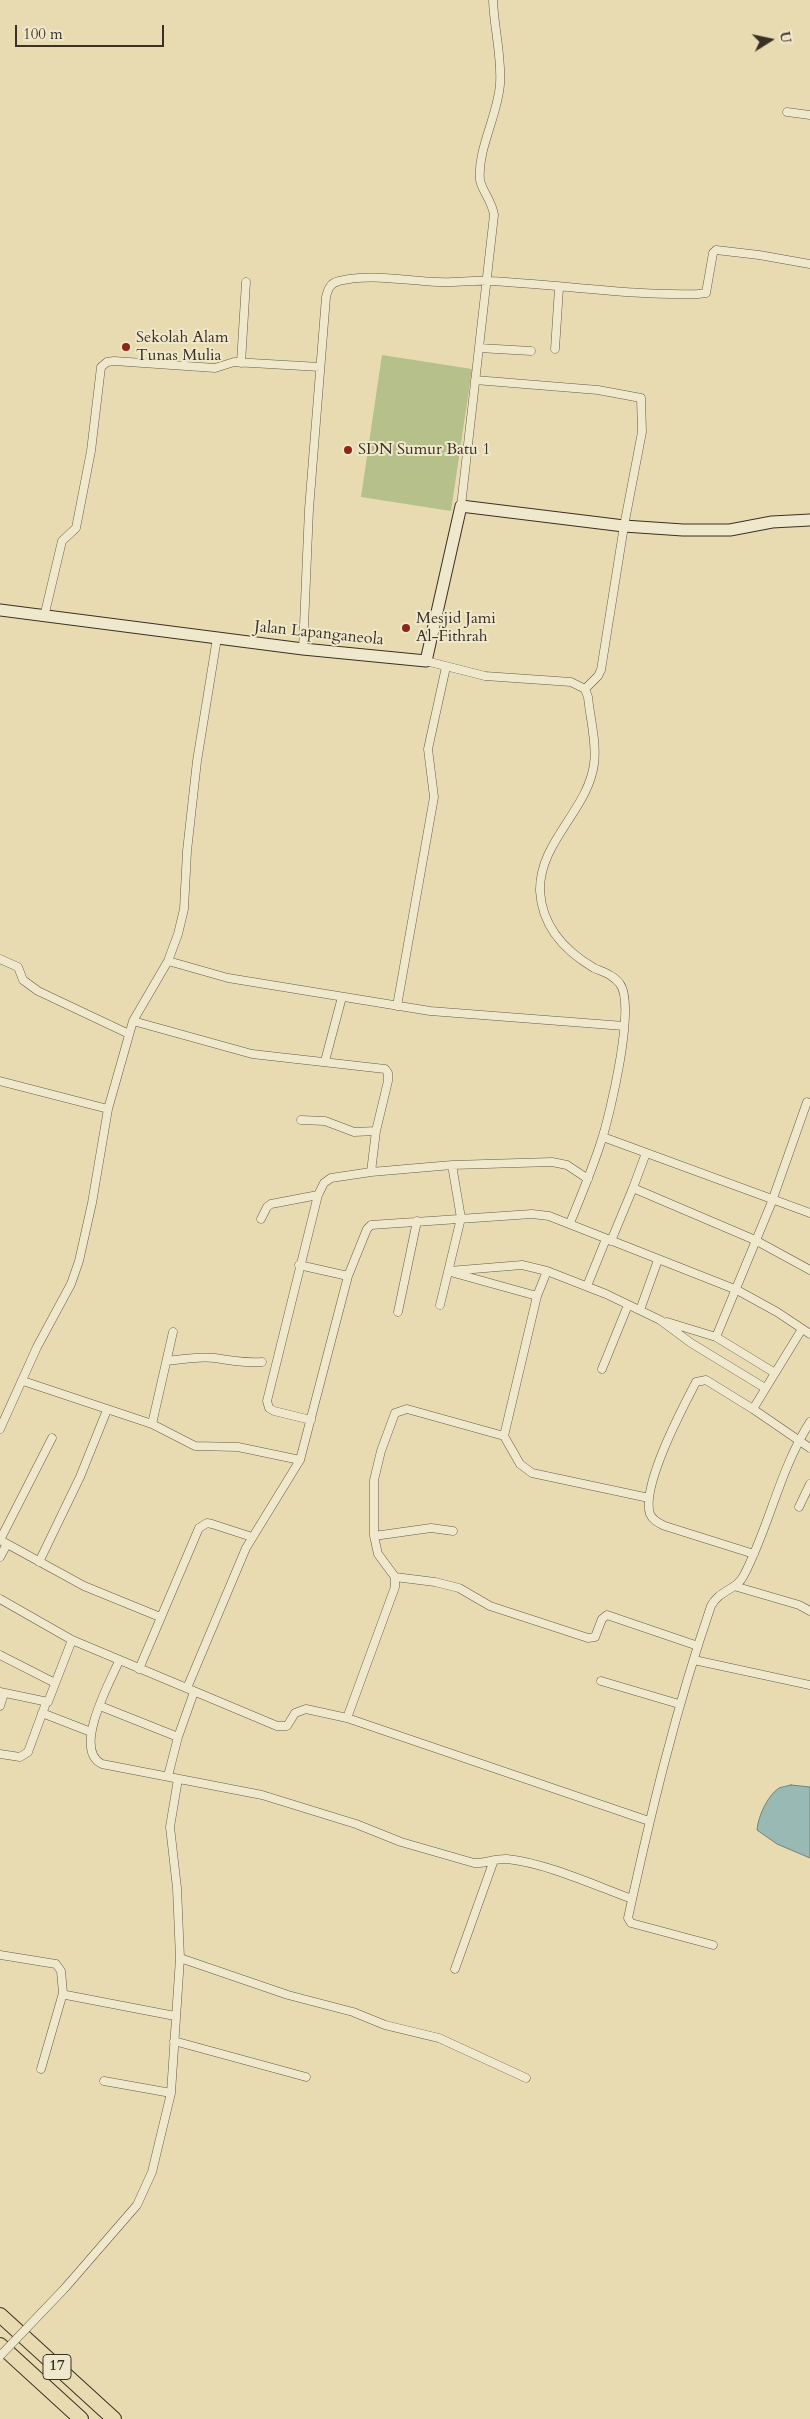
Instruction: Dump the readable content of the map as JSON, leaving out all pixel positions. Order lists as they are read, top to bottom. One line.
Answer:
{"streets":{"highway":["17"],"street":["Jalan Lapanganeola"]},"places":["Sekolah Alam Tunas Mulia","SDN Sumur Batu 1","Mesjid Jami Al-Fithrah"],"scale_bar":"100 m","north":"right"}
